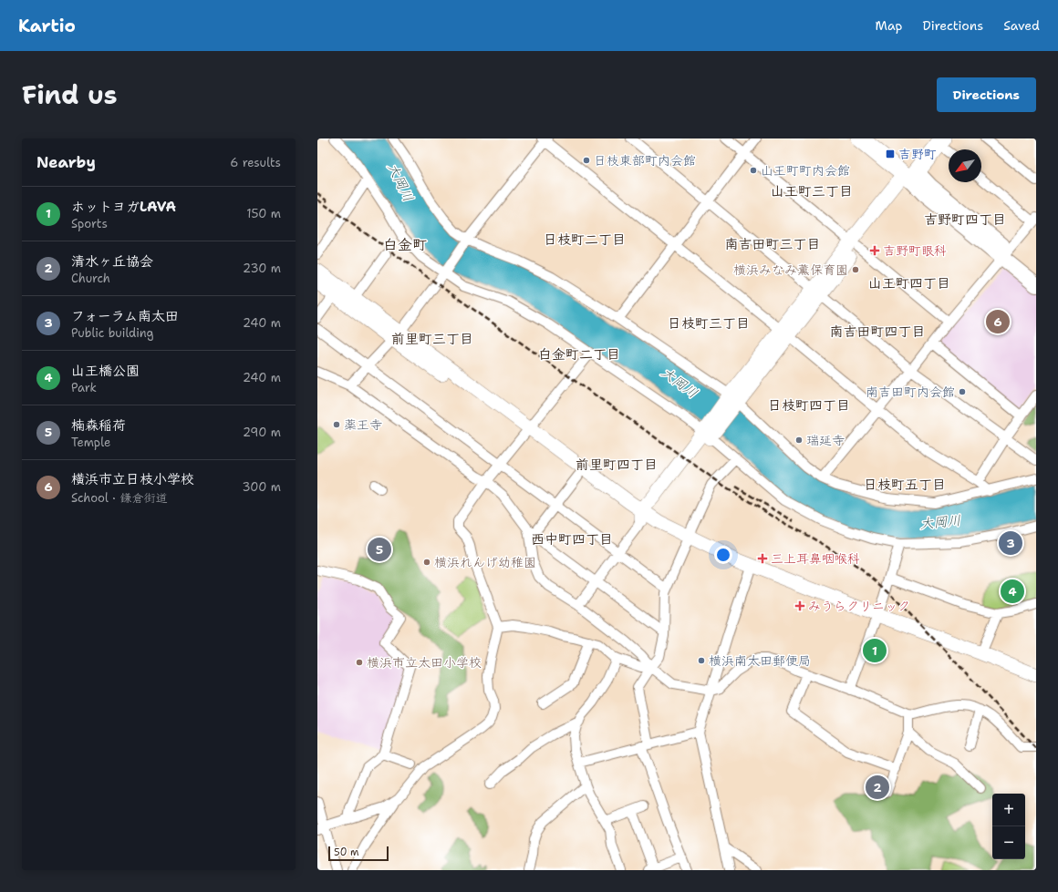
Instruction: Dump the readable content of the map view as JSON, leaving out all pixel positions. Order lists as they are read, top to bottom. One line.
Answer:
{"districts":["山王町三丁目","吉野町四丁目","日枝町二丁目","白金町","南吉田町三丁目","山王町四丁目","日枝町三丁目","南吉田町四丁目","前里町三丁目","白金町二丁目","日枝町四丁目","前里町四丁目","日枝町五丁目","西中町四丁目"],"water":["大岡川"],"places":{"transit":["吉野町"],"other":["日枝東部町内会館","山王町町内会館","横浜みなみ薫保育園","南吉田町内会館","薬王寺","瑞延寺","横浜れんげ幼稚園","横浜南太田郵便局","横浜市立太田小学校"],"health":["吉野町眼科","三上耳鼻咽喉科","みうらクリニック"]},"scale_bar":"50 m","north":"bottom left","page":{"header":"Kartio","nav":["Map","Directions","Saved"],"title":"Find us","buttons":"Directions","heading":["Nearby","6 results"],"list":[{"mark":"1","name":"ホットヨガLAVA","note":"Sports","value":"150 m"},{"mark":"2","name":"清水ヶ丘協会","note":"Church","value":"230 m"},{"mark":"3","name":"フォーラム南太田","note":"Public building","value":"240 m"},{"mark":"4","name":"山王橋公園","note":"Park","value":"240 m"},{"mark":"5","name":"楠森稲荷","note":"Temple","value":"290 m"},{"mark":"6","name":"横浜市立日枝小学校","note":"School · 鎌倉街道","value":"300 m"}],"pins":["6","3","5","4","1","2"],"map_buttons":["+","−"],"scale":"50 m"}}
